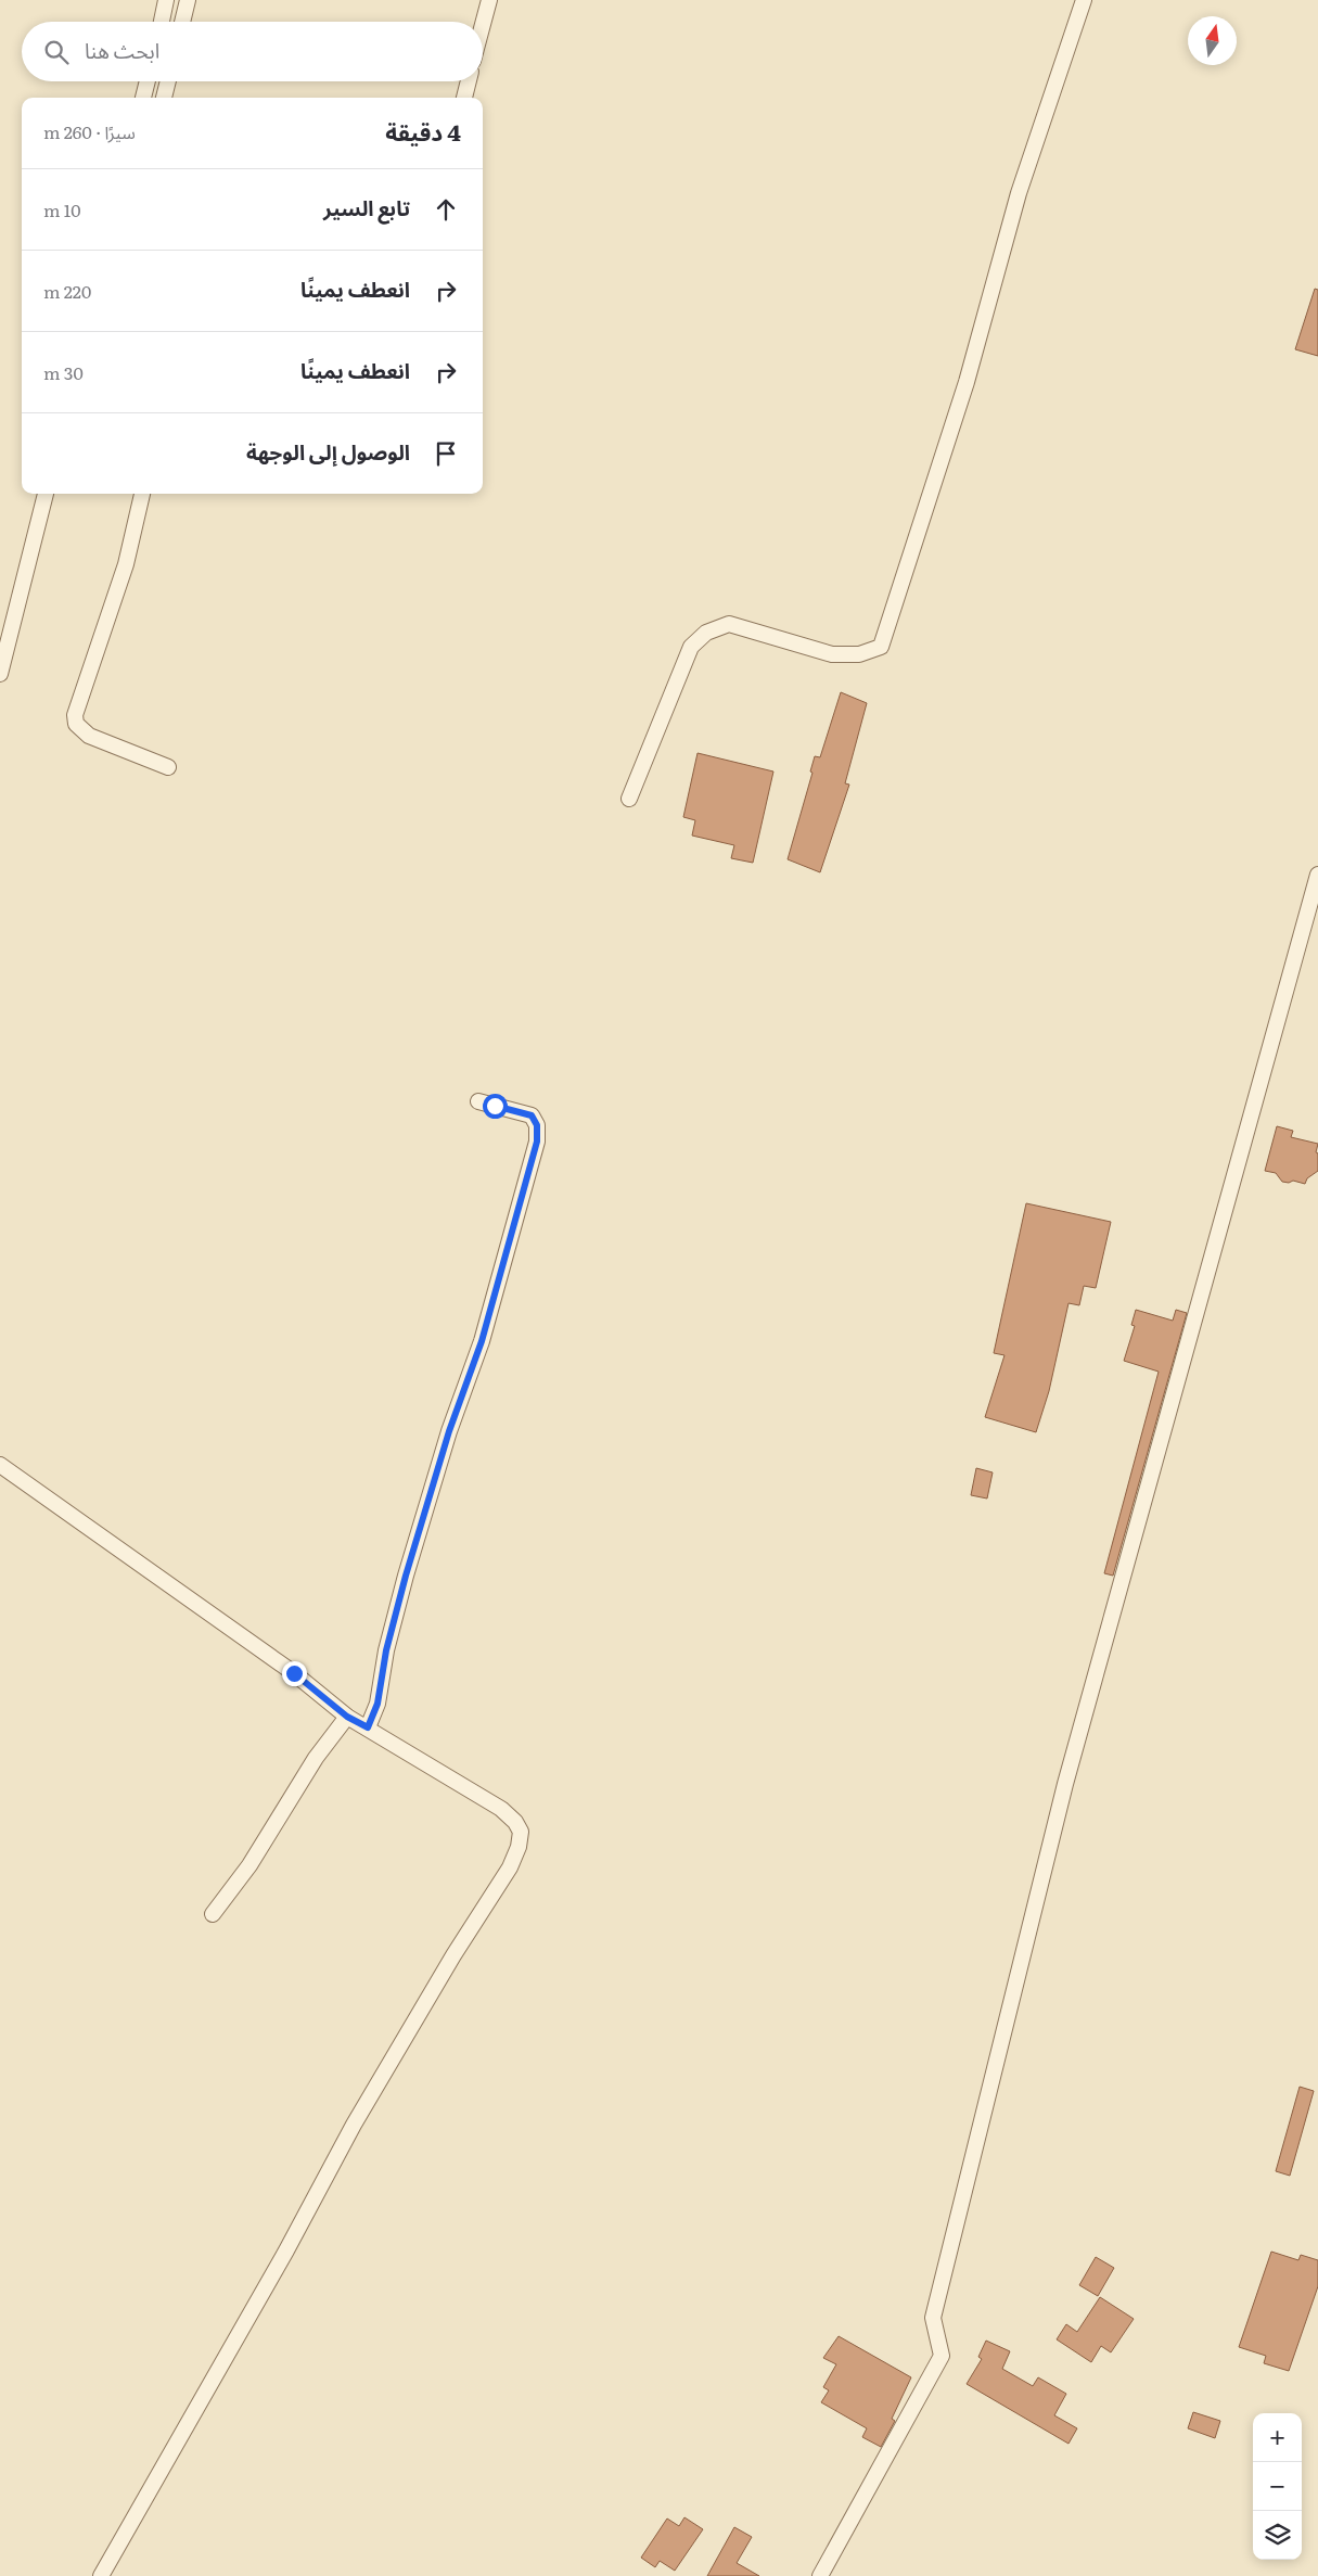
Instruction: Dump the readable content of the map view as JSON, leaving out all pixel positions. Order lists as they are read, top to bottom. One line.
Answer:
{"north":"top","page":{"search":"ابحث هنا","heading":["4 دقيقة","سيرًا · 260 m"],"list":[["تابع السير","10 m"],["انعطف يمينًا","220 m"],["انعطف يمينًا","30 m"],"الوصول إلى الوجهة"],"map_buttons":["+","−"]}}
